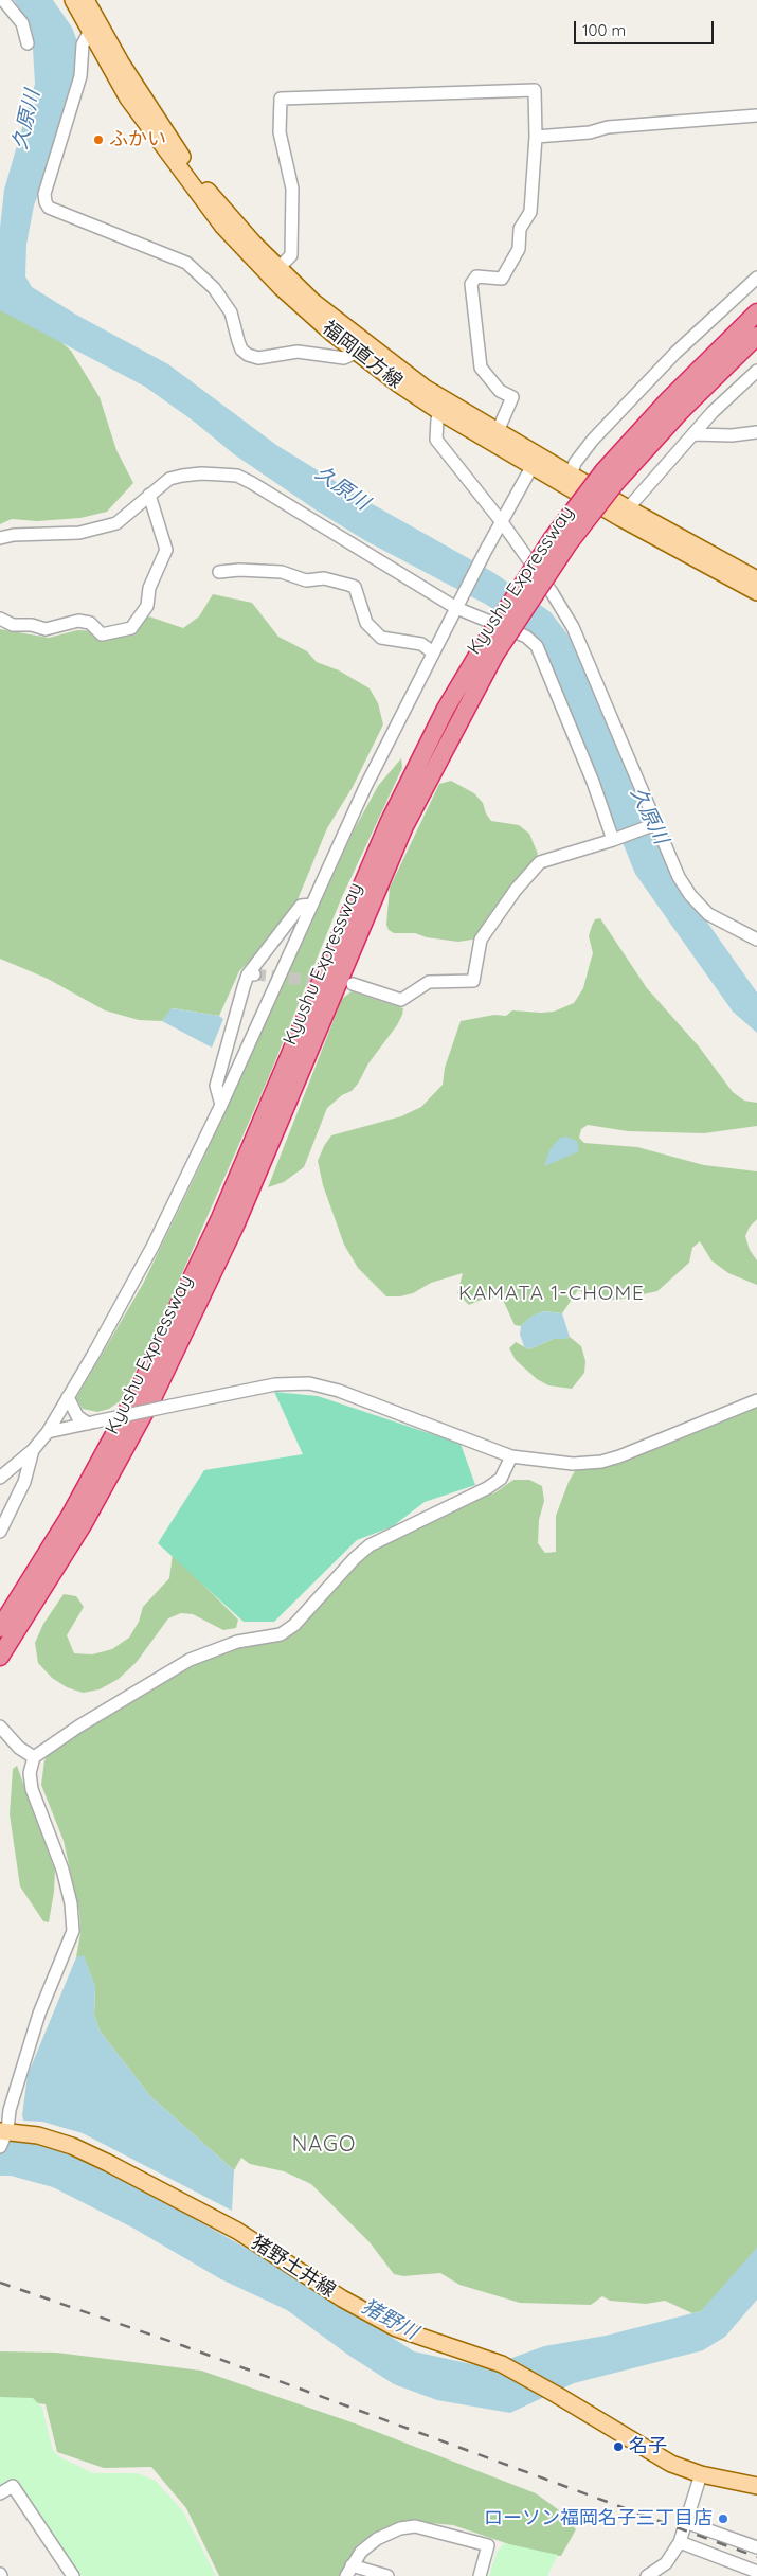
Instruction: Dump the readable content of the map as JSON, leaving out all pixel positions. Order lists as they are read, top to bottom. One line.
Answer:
{"streets":{"highway":["Kyushu Expressway"],"main road":["福岡直方線","猪野土井線"]},"districts":["KAMATA 1-CHOME","NAGO"],"water":["久原川","猪野川"],"places":["ふかい","名子","ローソン福岡名子三丁目店"],"scale_bar":"100 m"}
